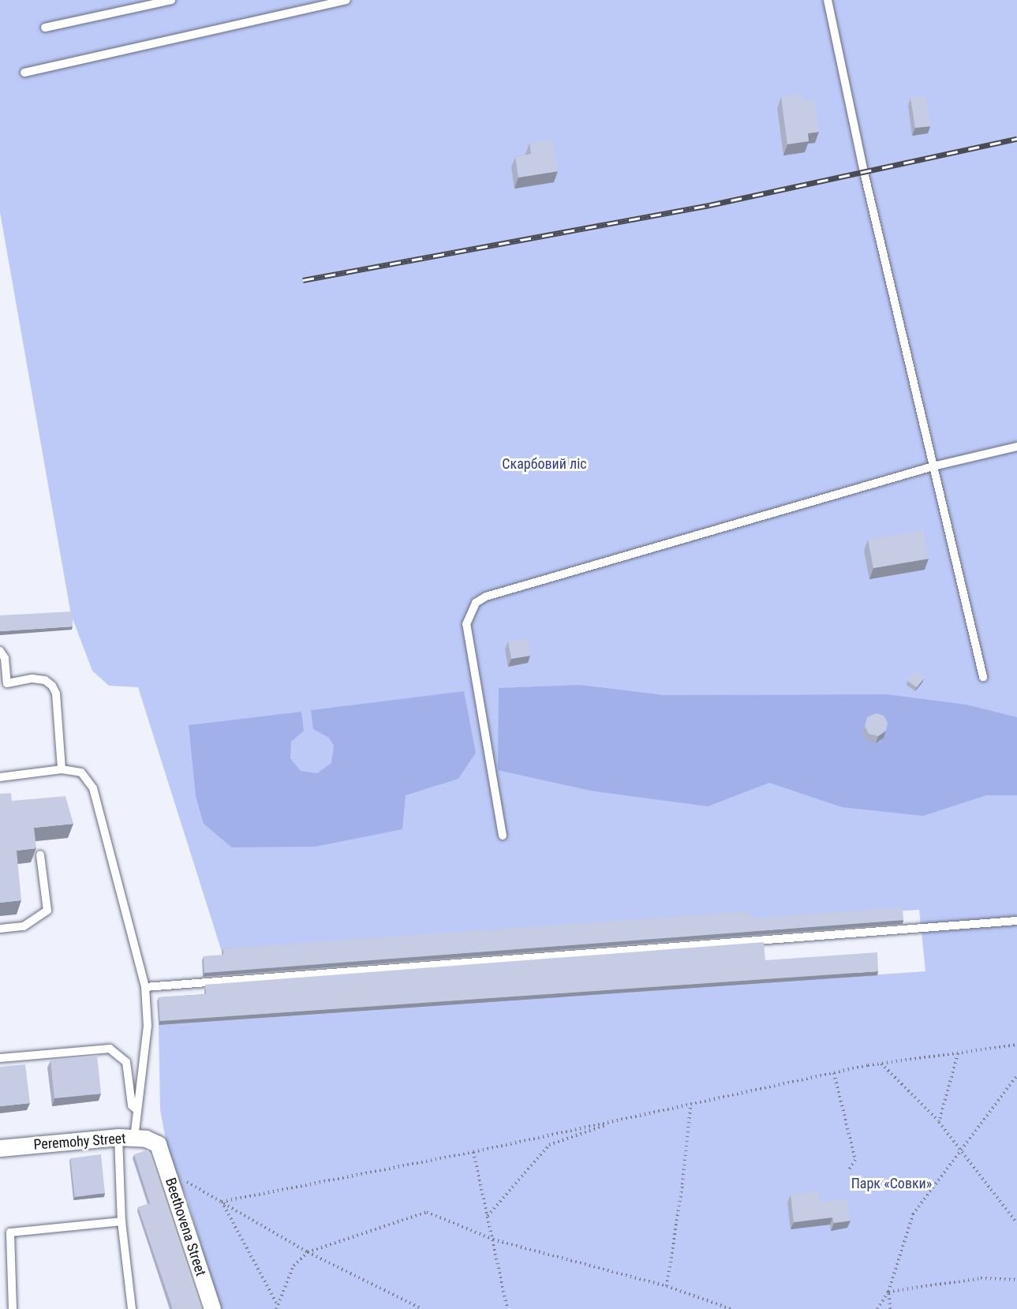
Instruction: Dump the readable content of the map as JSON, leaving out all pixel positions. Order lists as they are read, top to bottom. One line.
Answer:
{"streets":{"street":["Peremohy Street","Beethovena Street"]},"crossings":[["Peremohy Street","Beethovena Street"]],"parks":["Скарбовий ліс","Парк «Совки»"]}
